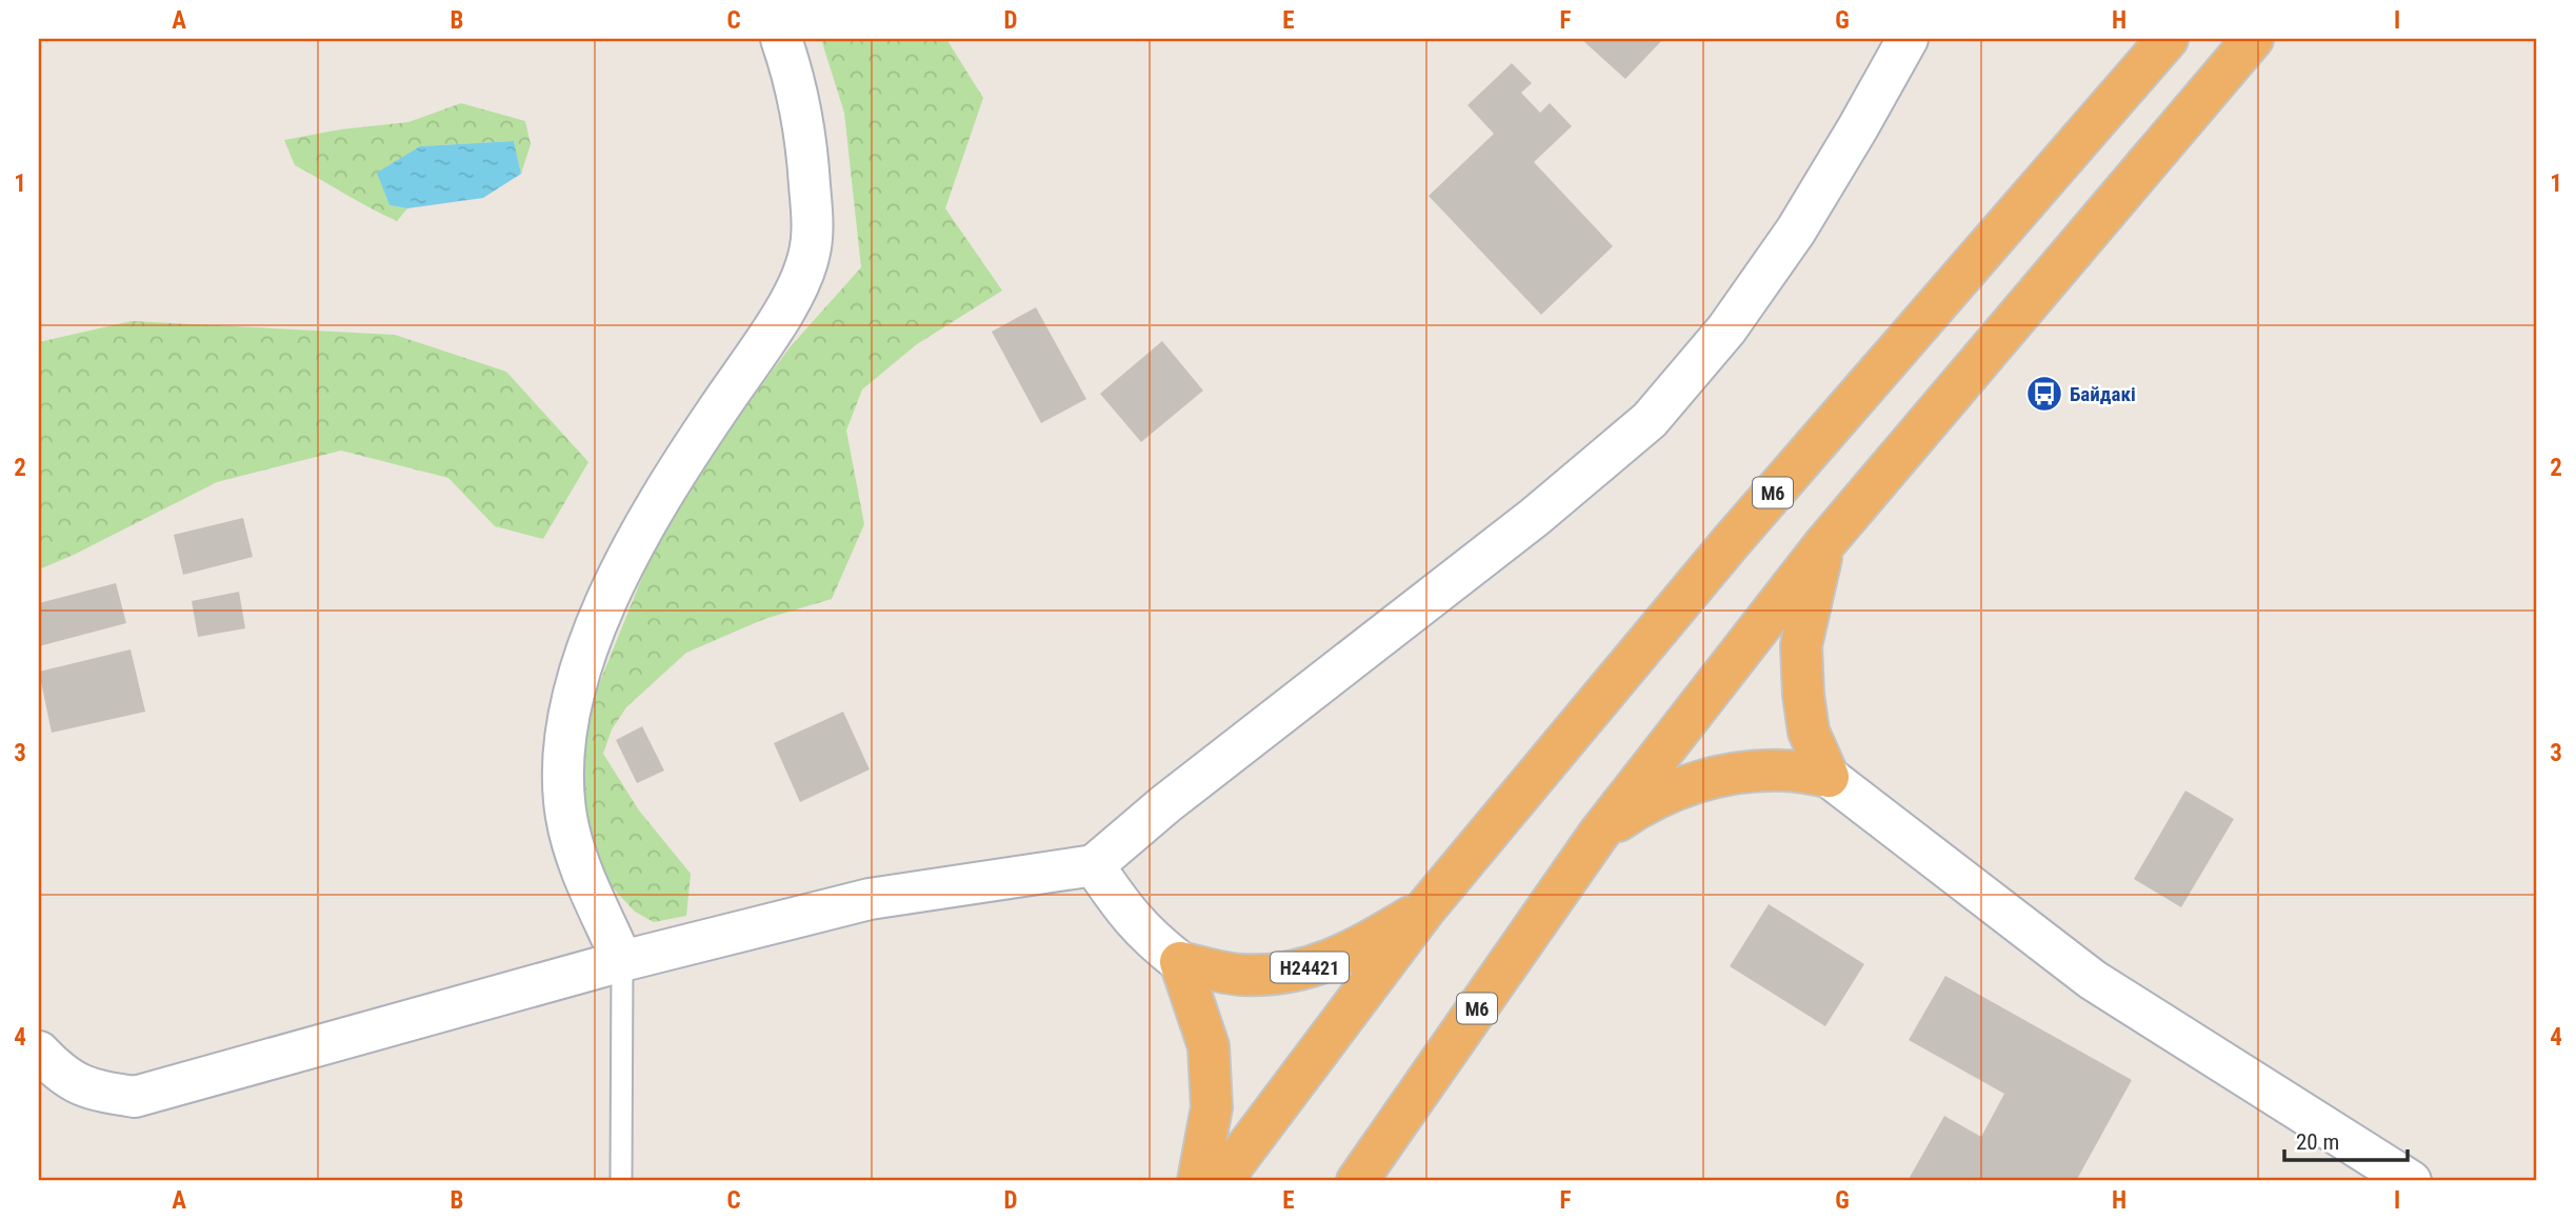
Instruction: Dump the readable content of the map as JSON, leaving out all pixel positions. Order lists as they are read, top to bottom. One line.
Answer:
{"streets":{"highway":["М6","Н24421"]},"crossings":[["М6","Н24421"]],"places":{"bus stop":["Байдакі"]},"scale_bar":"20 m","grid":{"columns":["A","B","C","D","E","F","G","H","I"],"rows":["1","2","3","4"]}}
